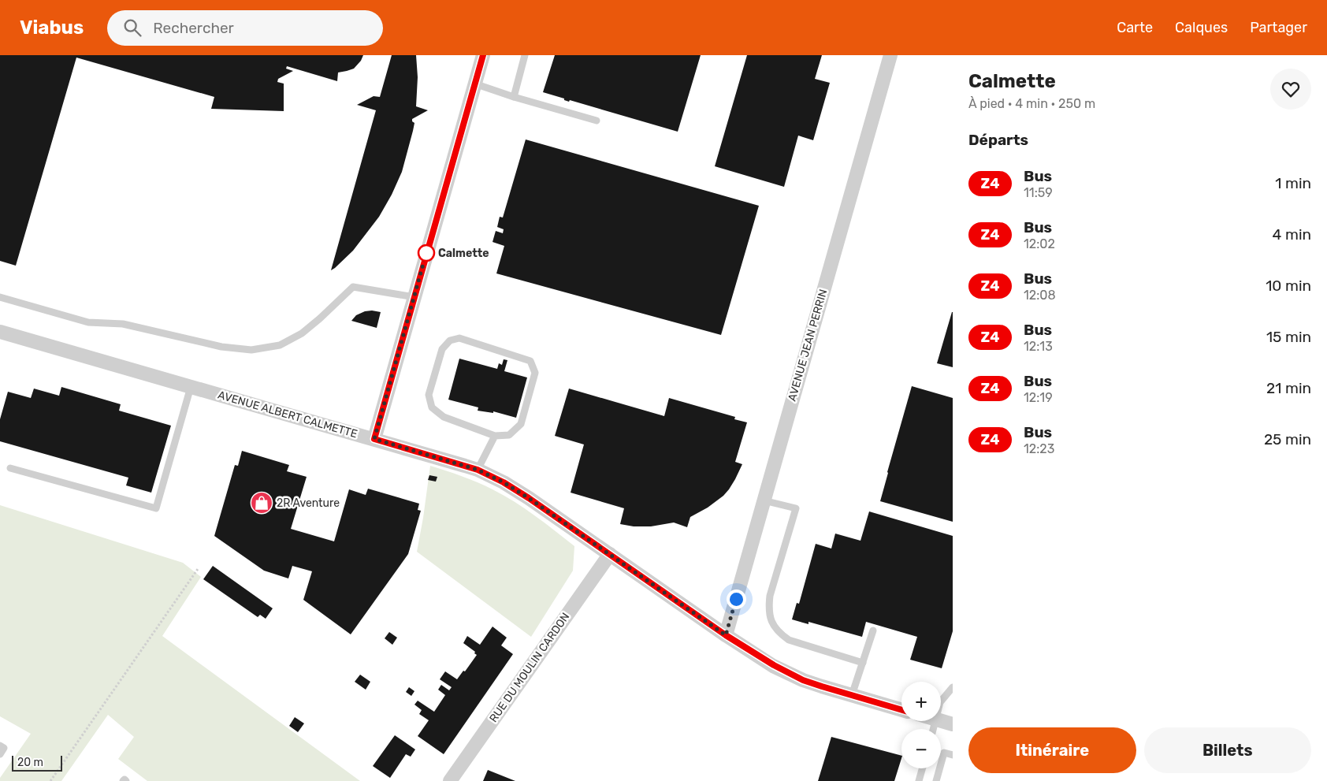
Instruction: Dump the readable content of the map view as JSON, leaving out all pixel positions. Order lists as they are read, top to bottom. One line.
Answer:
{"streets":{"street":["AVENUE JEAN PERRIN","AVENUE ALBERT CALMETTE","RUE DU MOULIN CARDON"]},"crossings":[["AVENUE JEAN PERRIN","AVENUE ALBERT CALMETTE"],["AVENUE ALBERT CALMETTE","RUE DU MOULIN CARDON"]],"places":{"other":["Calmette"],"shop":["2R Aventure"]},"lines":["bus line Z4"],"scale_bar":"20 m","page":{"header":"Viabus","search":"Rechercher","nav":["Carte","Calques","Partager"],"heading":[["Calmette","À pied · 4 min · 250 m"],"Départs"],"list":[{"mark":"Z4","name":"Bus","note":"11:59","value":"1 min"},{"mark":"Z4","name":"Bus","note":"12:02","value":"4 min"},{"mark":"Z4","name":"Bus","note":"12:08","value":"10 min"},{"mark":"Z4","name":"Bus","note":"12:13","value":"15 min"},{"mark":"Z4","name":"Bus","note":"12:19","value":"21 min"},{"mark":"Z4","name":"Bus","note":"12:23","value":"25 min"}],"map_buttons":["+","−"],"buttons":["Itinéraire","Billets"],"scale":"20 m"}}
